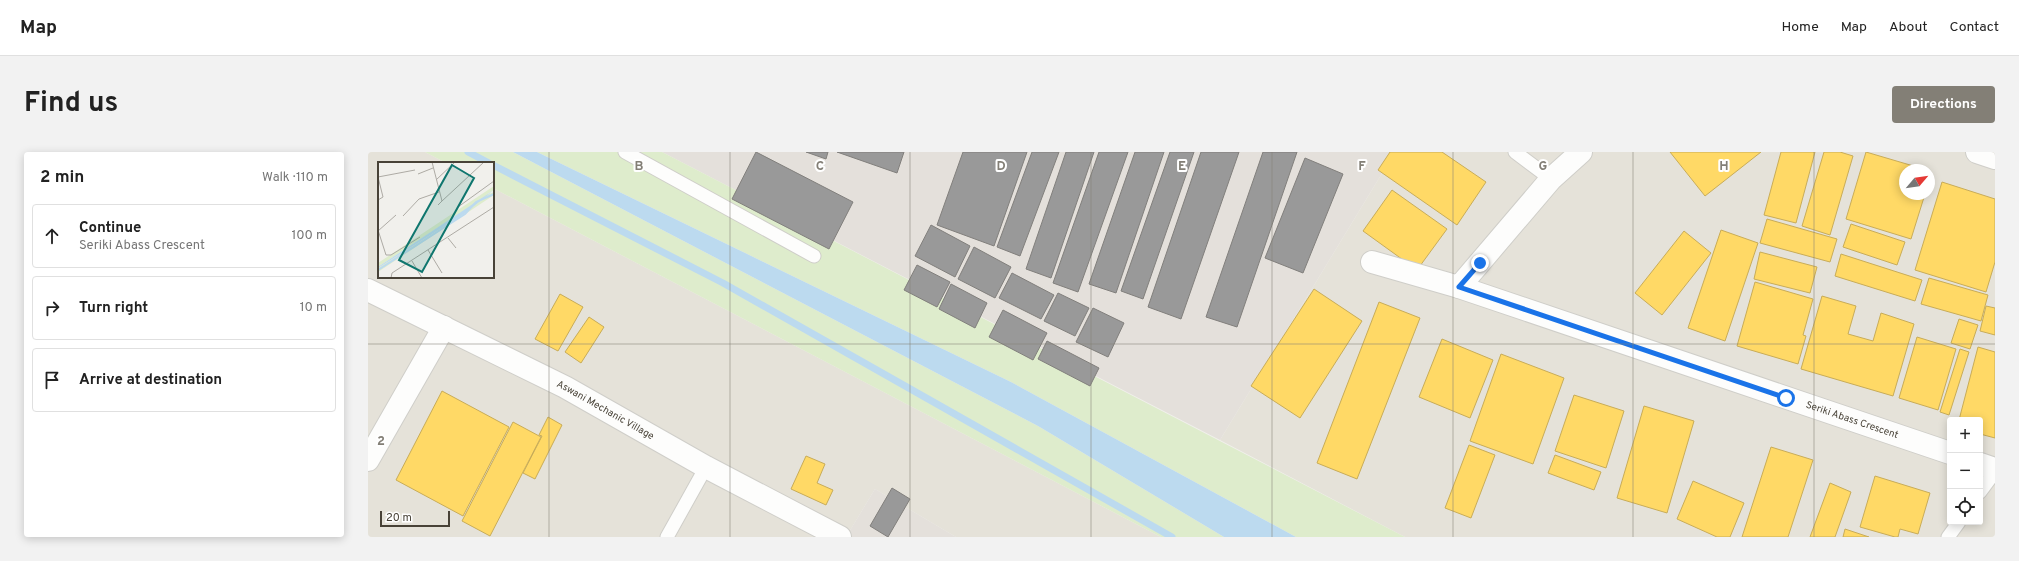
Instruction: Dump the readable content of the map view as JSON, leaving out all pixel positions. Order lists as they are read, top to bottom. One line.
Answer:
{"streets":{"street":["Aswani Mechanic Village","Seriki Abass Crescent"]},"scale_bar":"20 m","north":"top right","page":{"header":"Map","nav":["Home","Map","About","Contact"],"title":"Find us","buttons":"Directions","heading":["2 min","Walk · 110 m"],"list":[["Continue","Seriki Abass Crescent","100 m"],["Turn right","10 m"],"Arrive at destination"],"map_buttons":["+","−"],"scale":"20 m"},"grid":{"columns":["B","C","D","E","F","G","H"],"rows":["2"]}}
